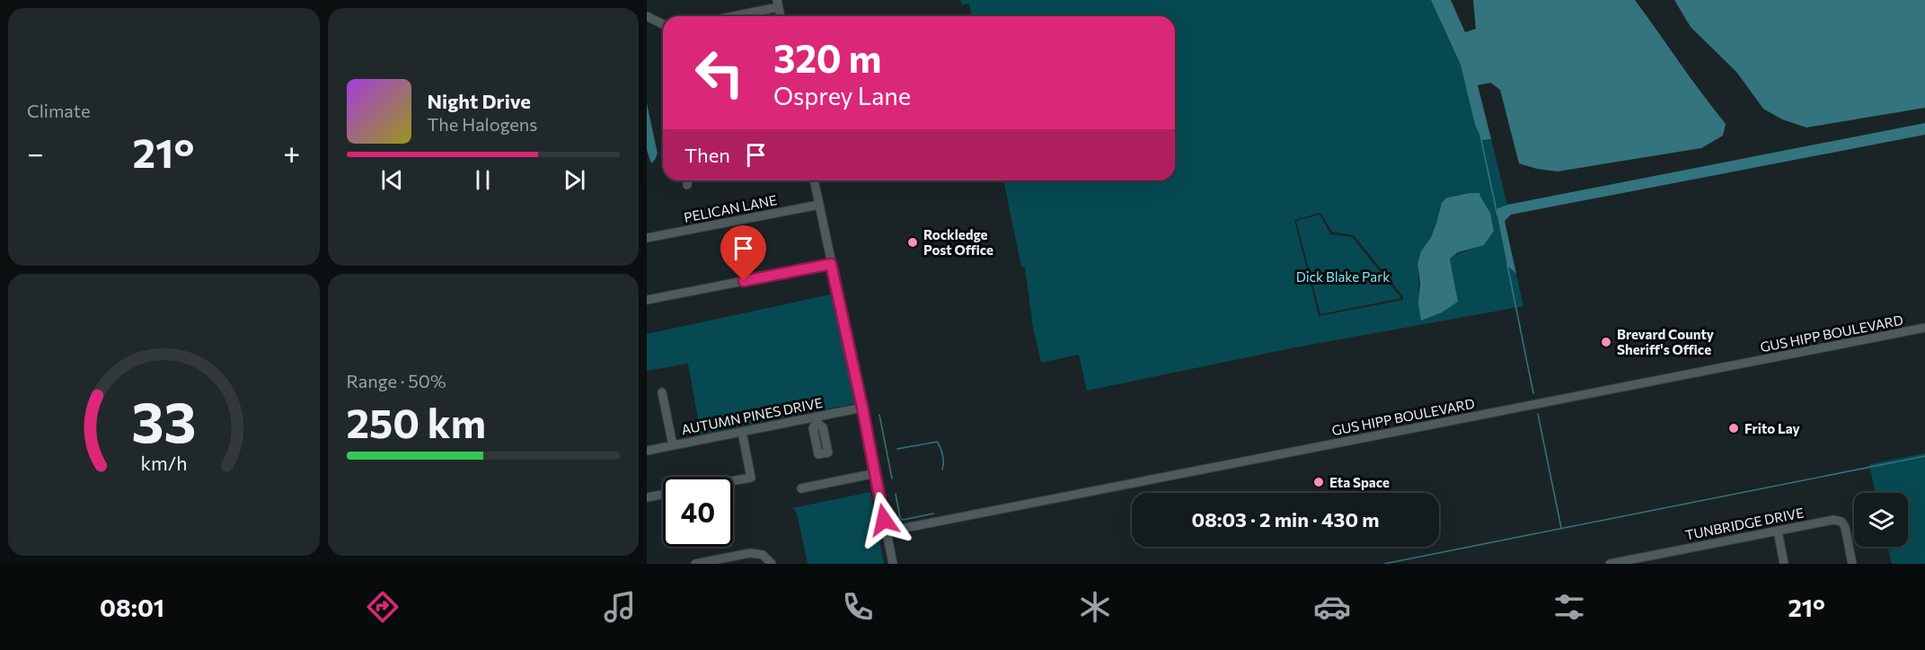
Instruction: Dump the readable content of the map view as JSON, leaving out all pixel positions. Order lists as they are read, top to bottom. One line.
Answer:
{"streets":{"street":["PELICAN LANE","GUS HIPP BOULEVARD","AUTUMN PINES DRIVE","TUNBRIDGE DRIVE"]},"parks":["Dick Blake Park"],"places":["Rockledge Post Office","Brevard County Sheriff's Office","Frito Lay","Eta Space"],"page":{"tile":["Climate",["Range · 50%","250 km"]],"turn":["320 m","Osprey Lane"],"song":["Night Drive","The Halogens"],"heat":["−","21°","+"],"then":"Then","limit":"40","trip":"08:03 · 2 min · 430 m","tabs":["08:01","21°"],"gauge":["33","km/h"]}}
